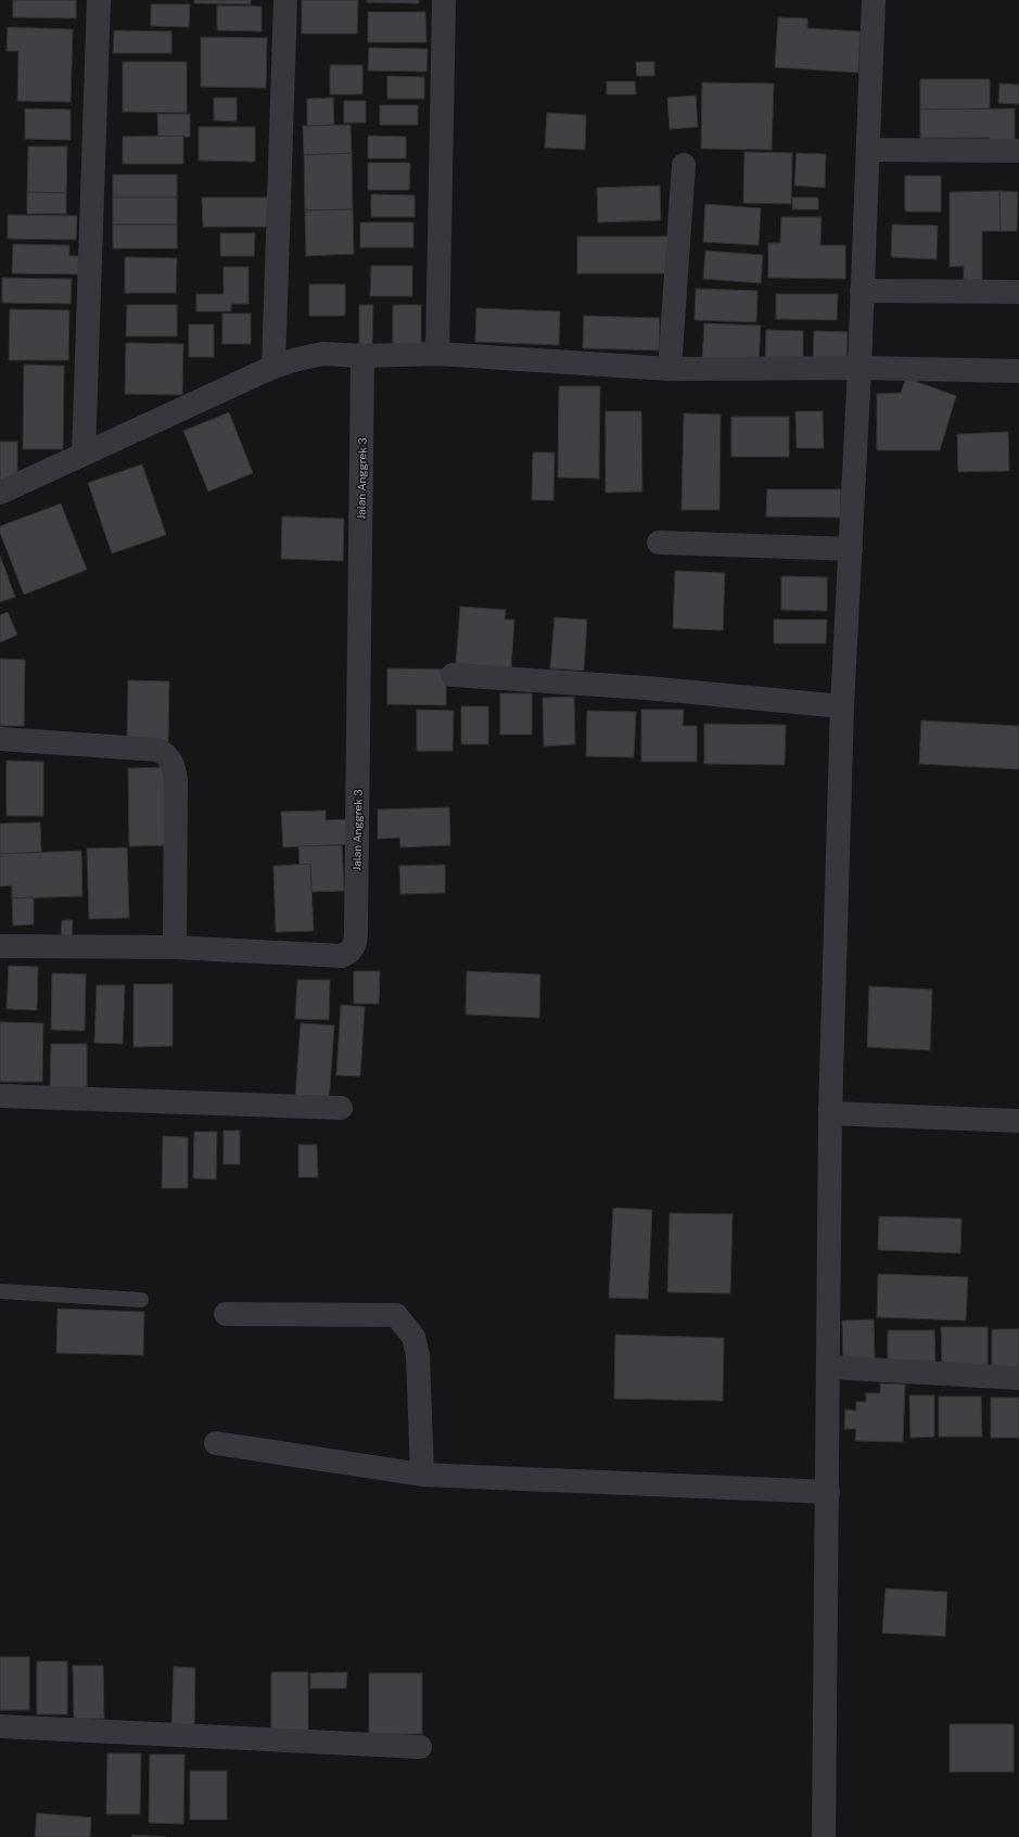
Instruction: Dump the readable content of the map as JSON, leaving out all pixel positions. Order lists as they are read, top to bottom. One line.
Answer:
{"streets":{"street":["Jalan Anggrek 3"]}}
